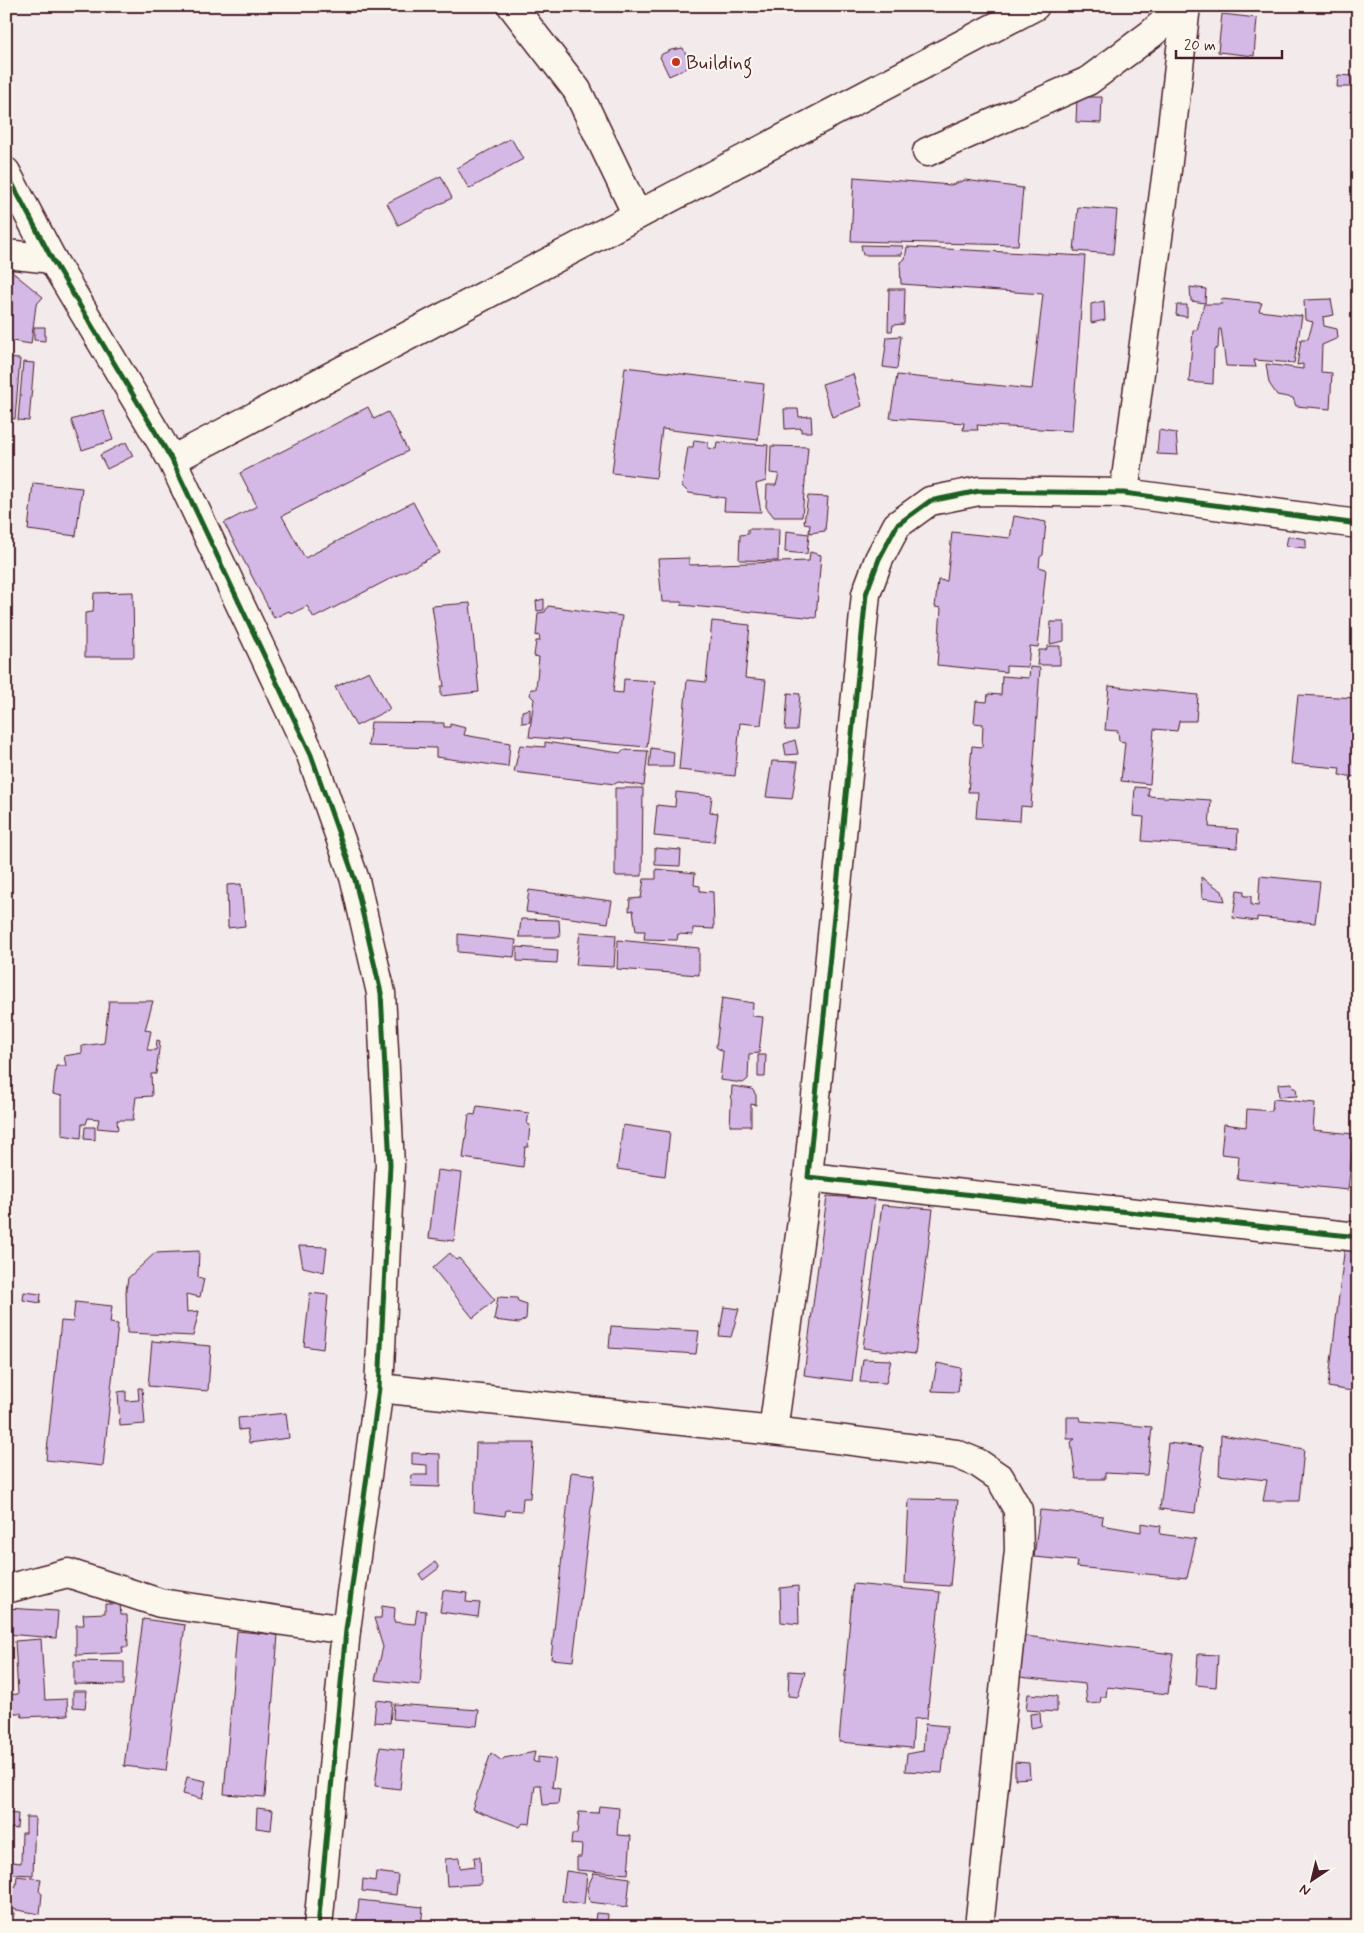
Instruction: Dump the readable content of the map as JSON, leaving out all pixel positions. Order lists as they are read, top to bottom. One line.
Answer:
{"places":["Building"],"scale_bar":"20 m","north":"bottom left"}
